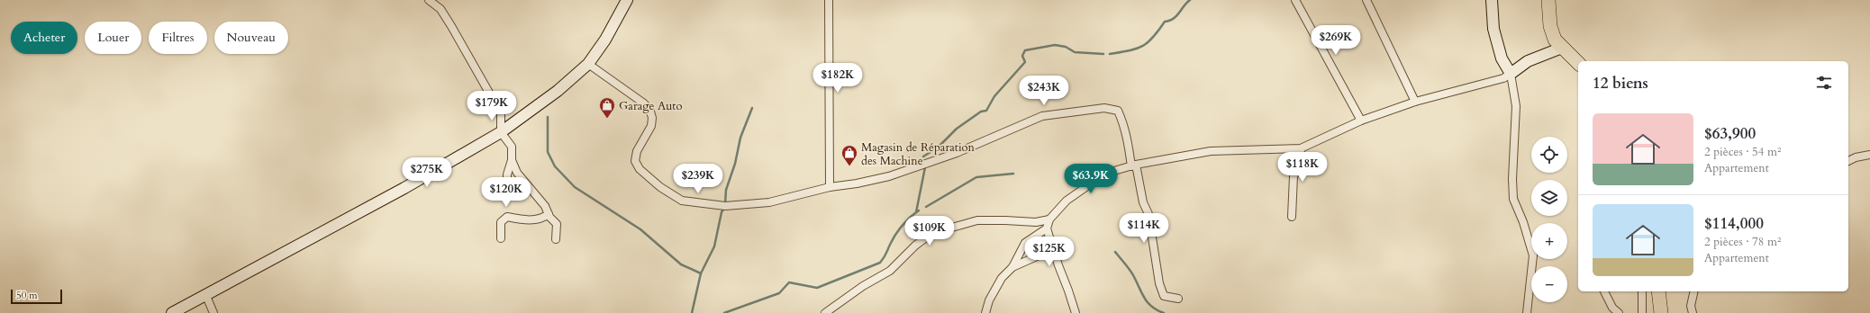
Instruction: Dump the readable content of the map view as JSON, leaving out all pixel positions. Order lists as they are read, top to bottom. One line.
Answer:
{"places":{"shop":["Garage Auto","Magasin de Réparation des Machine"]},"scale_bar":"50 m","page":{"chip":["Acheter","Louer","Filtres","Nouveau"],"price":["$269K","$182K","$243K","$179K","$118K","$275K","$239K","$63.9K","$120K","$114K","$109K","$125K"],"heading":"12 biens","list":[{"name":"$63,900","note":"2 pièces · 54 m² · Appartement"},{"name":"$114,000","note":"2 pièces · 78 m² · Appartement"}],"map_buttons":["+","−"],"scale":"50 m"}}
